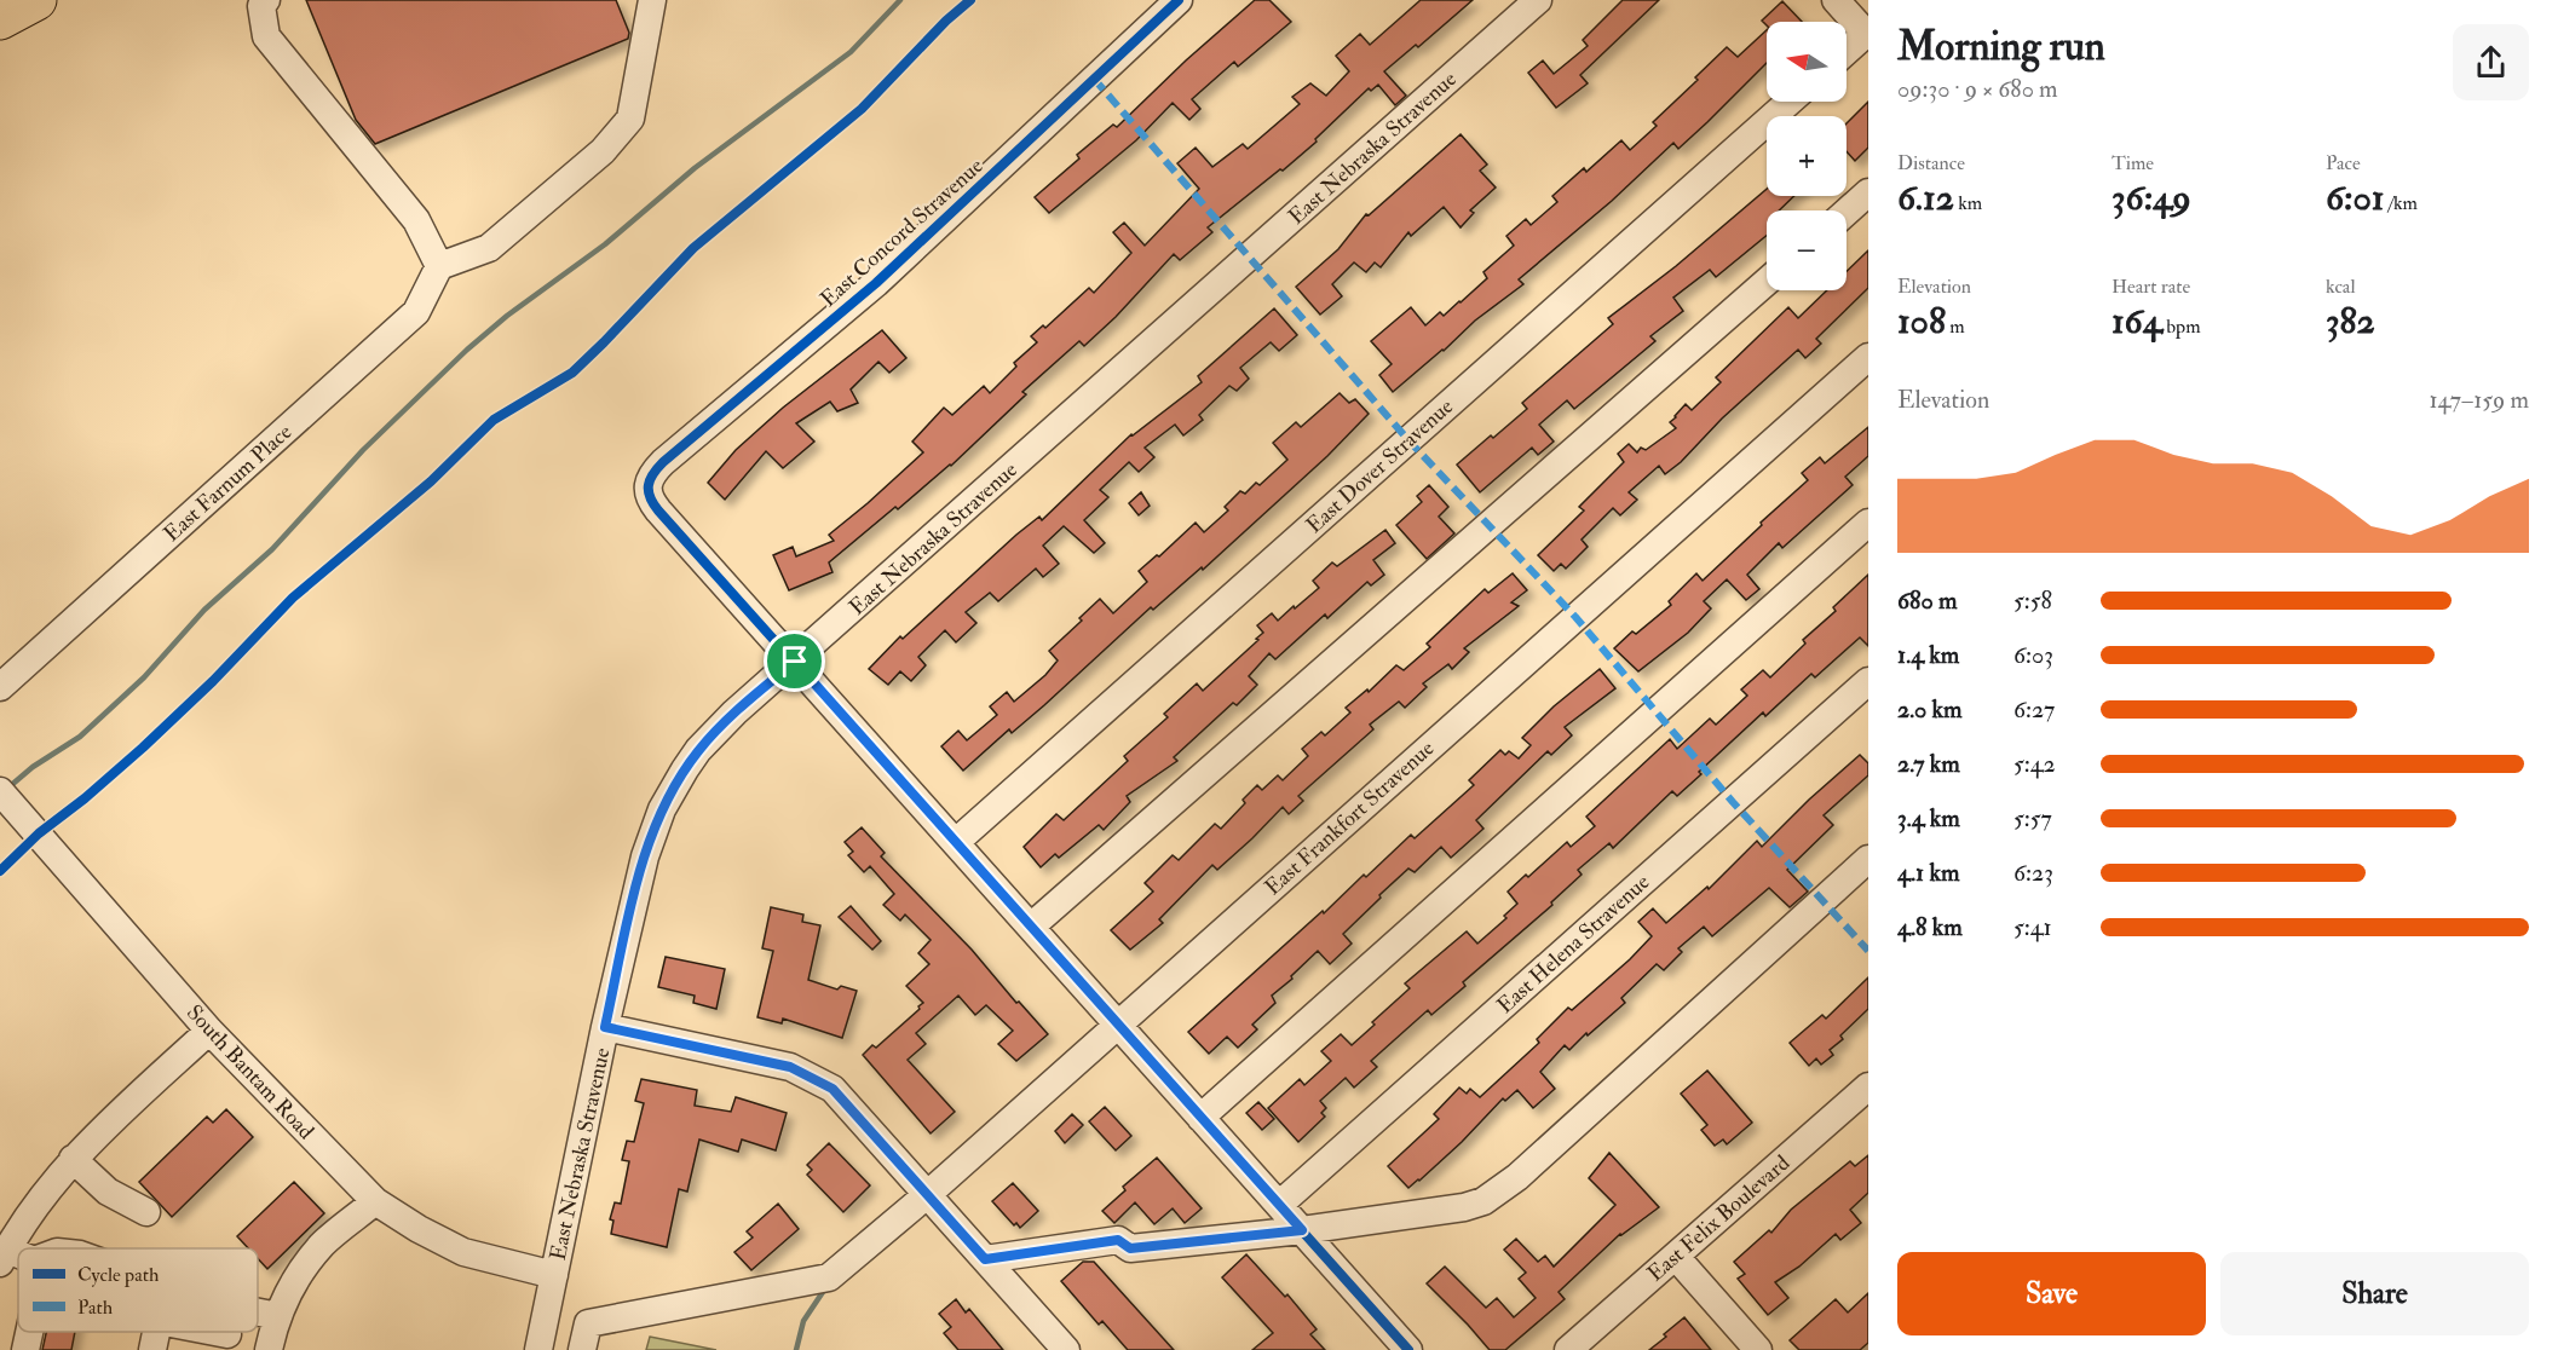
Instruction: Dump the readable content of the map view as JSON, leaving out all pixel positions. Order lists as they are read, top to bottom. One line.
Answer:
{"streets":{"street":["East Nebraska Stravenue","East Concord Stravenue","East Dover Stravenue","East Farnum Place","East Frankfort Stravenue","East Helena Stravenue","South Bantam Road","East Felix Boulevard"]},"crossings":[["East Nebraska Stravenue","East Concord Stravenue"],["East Nebraska Stravenue","South Bantam Road"]],"legend":["Cycle path","Path"],"north":"left","page":{"heading":["Morning run","09:30 · 9 × 680 m"],"map_buttons":["+","−"],"stats":[["Distance","6.12 km"],["Time","36:49"],["Pace","6:01 /km"],["Elevation","108 m"],["Heart rate","164 bpm"],["kcal","382"]],"chart":["Elevation","147–159 m"],"list":[{"name":"680 m","note":"5:58"},{"name":"1.4 km","note":"6:03"},{"name":"2.0 km","note":"6:27"},{"name":"2.7 km","note":"5:42"},{"name":"3.4 km","note":"5:57"},{"name":"4.1 km","note":"6:23"},{"name":"4.8 km","note":"5:41"}],"buttons":["Save","Share"]}}
